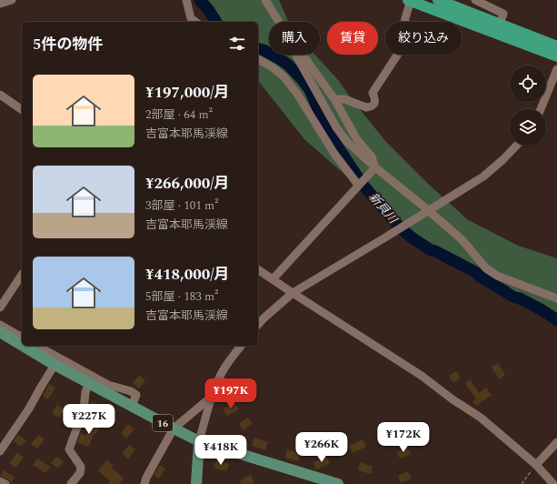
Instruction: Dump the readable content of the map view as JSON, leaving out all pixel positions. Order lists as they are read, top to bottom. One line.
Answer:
{"streets":{"main road":["16"]},"water":["新貝川"],"page":{"chip":["購入","賃貸","絞り込み"],"heading":"5件の物件","list":[{"name":"¥197,000/月","note":"2部屋 · 64 m² · 吉富本耶馬渓線"},{"name":"¥266,000/月","note":"3部屋 · 101 m² · 吉富本耶馬渓線"},{"name":"¥418,000/月","note":"5部屋 · 183 m² · 吉富本耶馬渓線"}],"price":["¥197K","¥227K","¥172K","¥266K","¥418K"]}}
